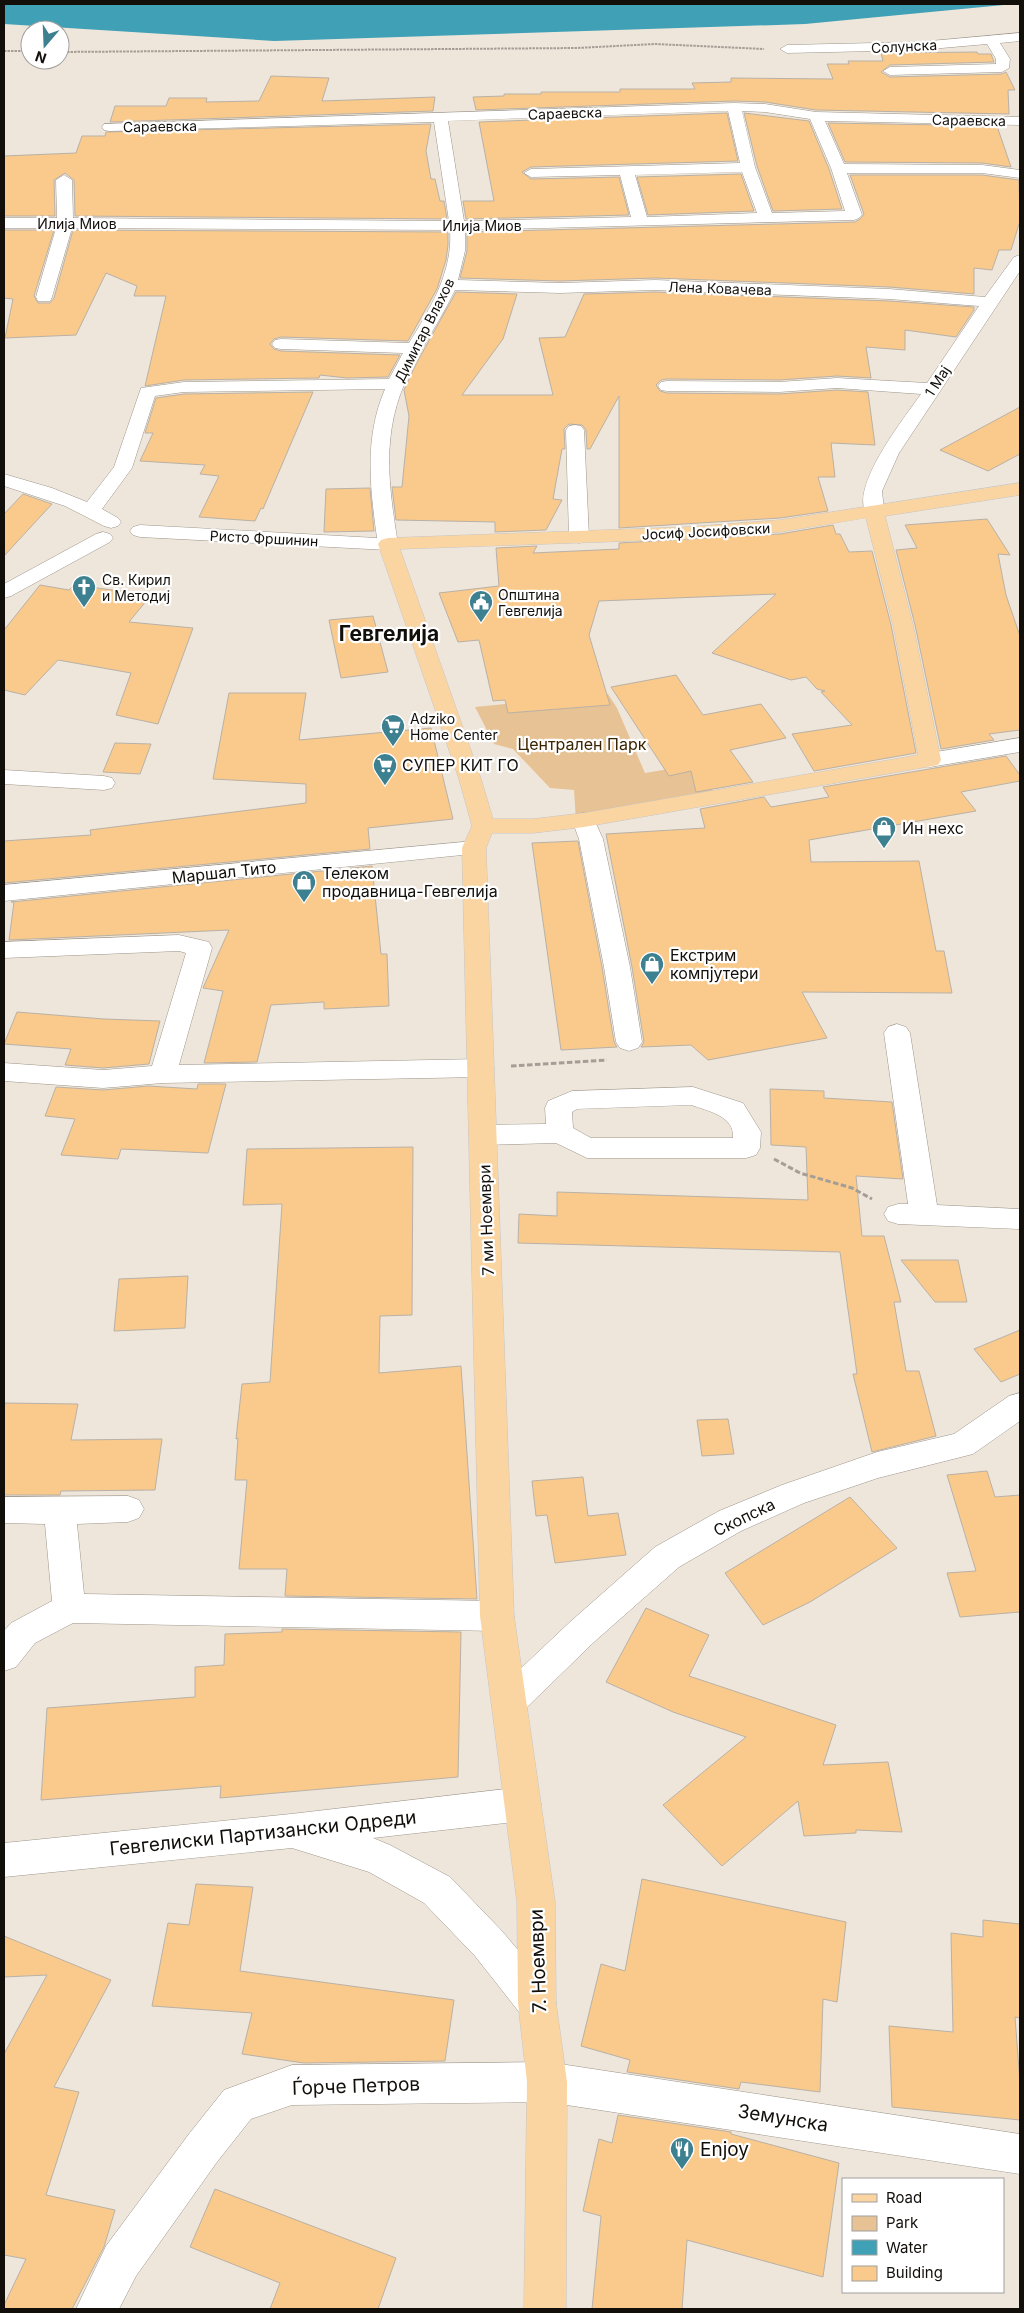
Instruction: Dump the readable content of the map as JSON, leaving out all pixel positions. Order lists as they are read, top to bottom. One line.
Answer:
{"streets":{"main road":["Димитар Влахов","Јосиф Јосифовски","7 ми Ноември","7. Ноември"],"street":["Солунска","Сараевска","Илија Миов","Лена Ковачева","1 Мај","Ристо Фршинин","Маршал Тито","Скопска","Гевгелиски Партизански Одреди","Ѓорче Петров","Земунска"]},"crossings":[["Сараевска","Илија Миов"],["Сараевска","Димитар Влахов"],["Илија Миов","Димитар Влахов"],["Лена Ковачева","Димитар Влахов"],["Лена Ковачева","1 Мај"],["Димитар Влахов","Јосиф Јосифовски"],["Димитар Влахов","Ристо Фршинин"],["Димитар Влахов","Маршал Тито"],["Димитар Влахов","7 ми Ноември"],["1 Мај","Јосиф Јосифовски"],["Јосиф Јосифовски","Ристо Фршинин"],["Маршал Тито","7 ми Ноември"],["7 ми Ноември","7. Ноември"],["Скопска","7. Ноември"],["Гевгелиски Партизански Одреди","7. Ноември"],["7. Ноември","Ѓорче Петров"],["7. Ноември","Земунска"],["Ѓорче Петров","Земунска"]],"districts":["Гевгелија"],"parks":["Централен Парк"],"places":{"church":["Св. Кирил и Методиј"],"public building":["Општина Гевгелија"],"supermarket":["Adziko Home Center","СУПЕР КИТ ГО"],"shop":["Ин нехс","Телеком продавница-Гевгелија","Екстрим компјутери"],"restaurant":["Enjoy"]},"legend":["Road","Park","Water","Building"],"north":"bottom"}
